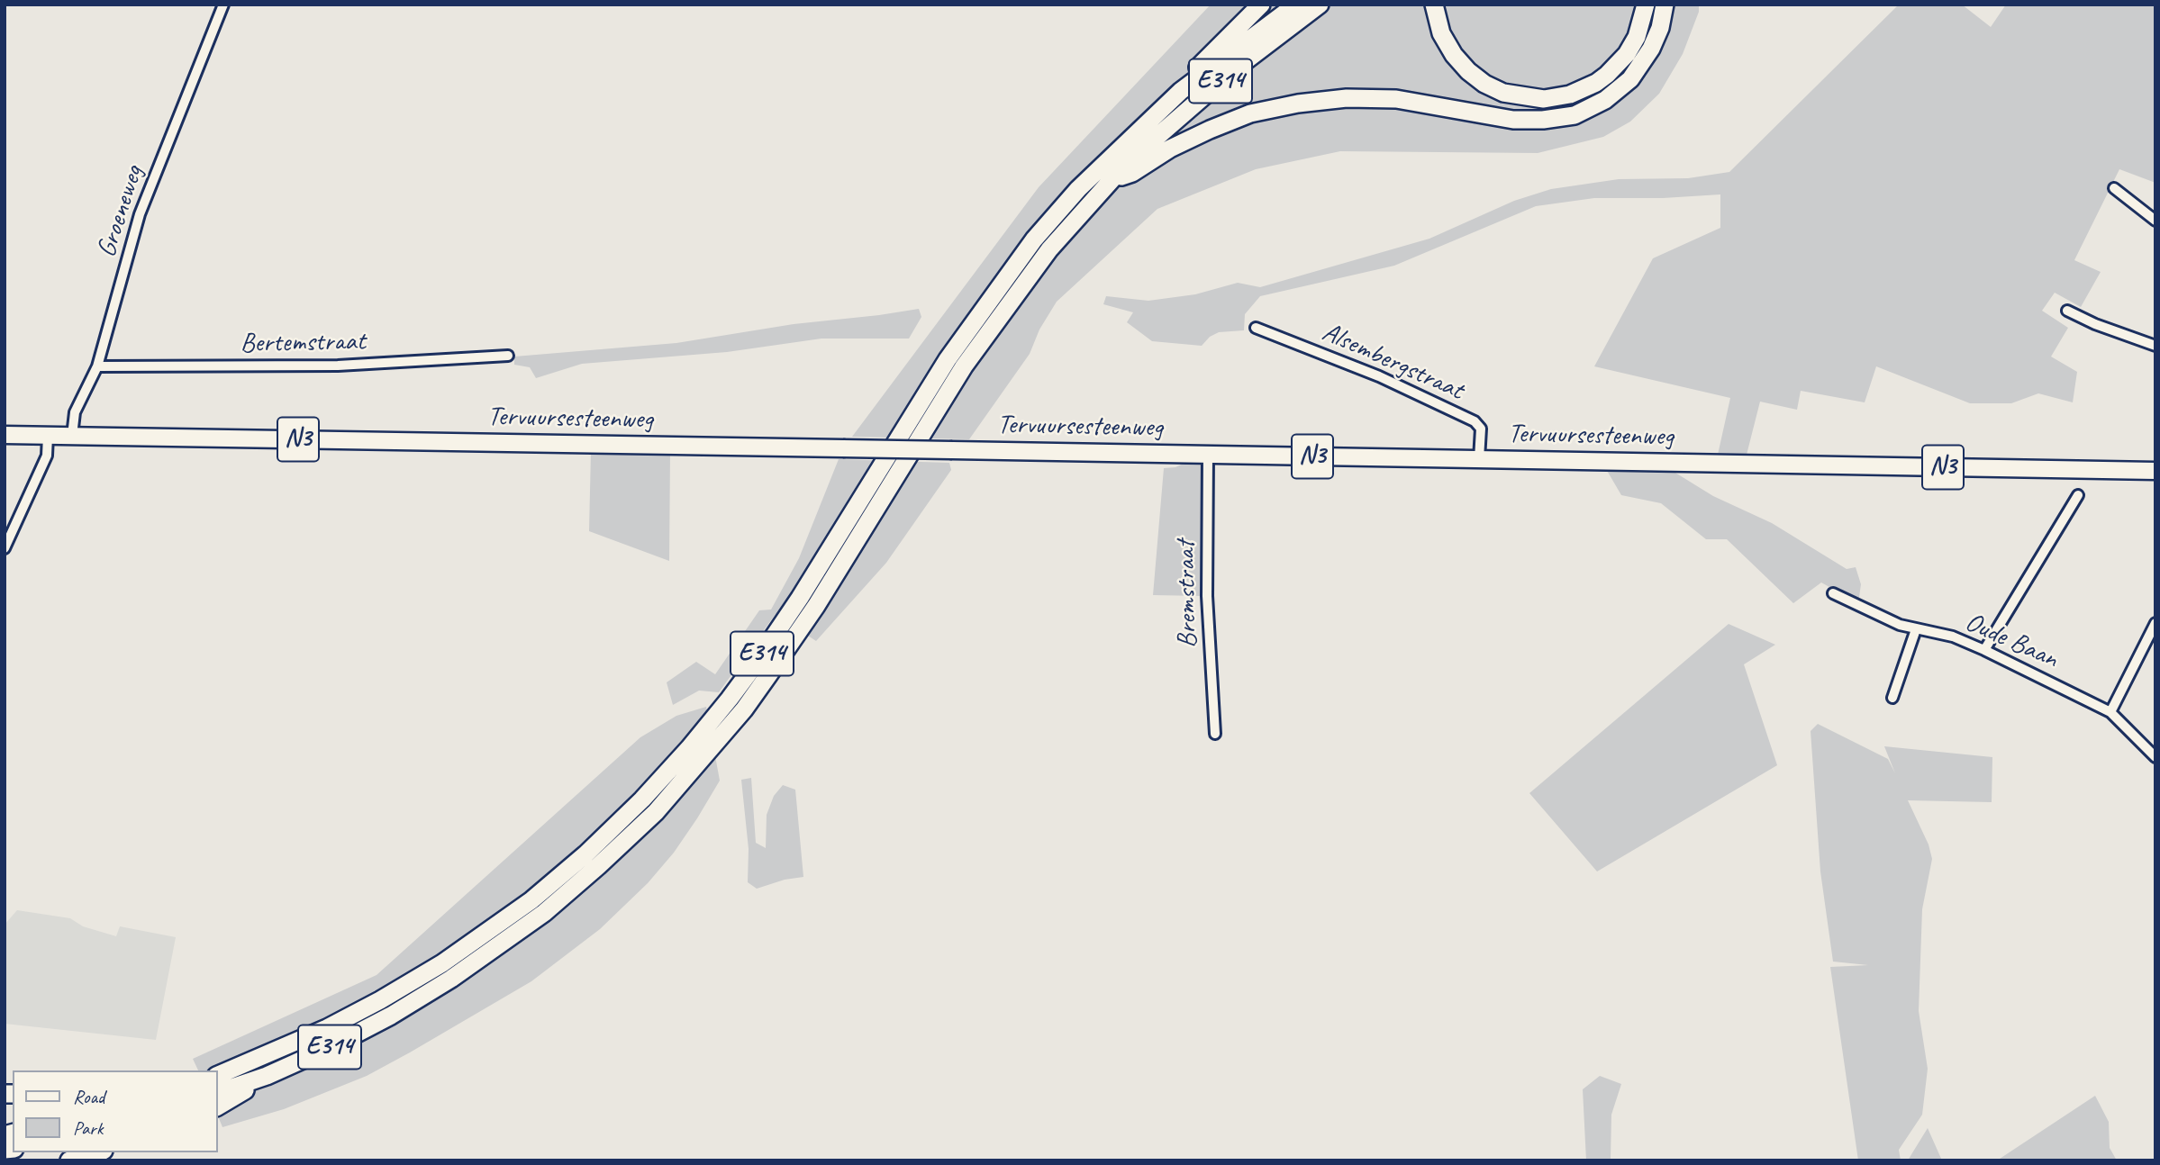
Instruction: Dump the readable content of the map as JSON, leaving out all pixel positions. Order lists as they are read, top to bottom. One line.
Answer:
{"streets":{"highway":["E314"],"main road":["Tervuursesteenweg","N3"],"street":["Groeneweg","Bertemstraat","Alsembergstraat","Bremstraat","Oude Baan"]},"crossings":[["Groeneweg","Bertemstraat"],["Groeneweg","Tervuursesteenweg"],["Alsembergstraat","Tervuursesteenweg"],["Tervuursesteenweg","Bremstraat"]],"legend":["Road","Park"]}
